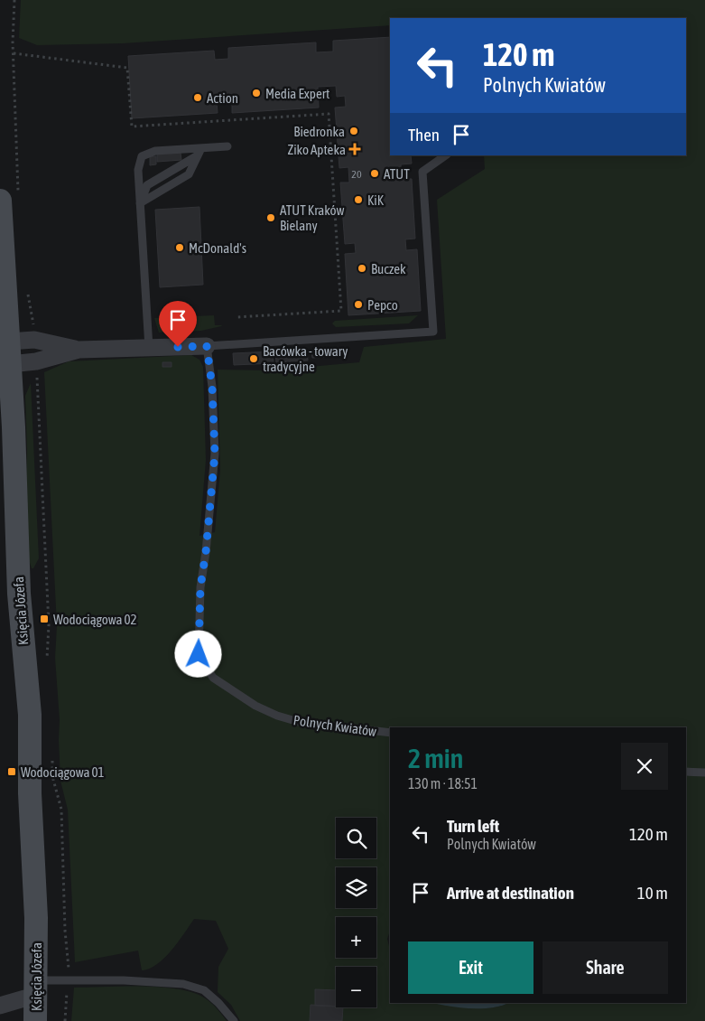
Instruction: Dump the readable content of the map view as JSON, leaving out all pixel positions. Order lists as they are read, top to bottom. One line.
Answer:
{"streets":{"main road":["Księcia Józefa"],"lane":["Polnych Kwiatów"]},"places":{"other":["Media Expert","Action","Biedronka","ATUT","KiK","ATUT Kraków Bielany","McDonald's","Buczek","Pepco","Bacówka - towary tradycyjne"],"health":["Ziko Apteka"],"transit":["Wodociągowa 02","Wodociągowa 01"]},"house_numbers":["20"],"page":{"turn":["120 m","Polnych Kwiatów"],"then":"Then","heading":["2 min","130 m · 18:51"],"list":[{"name":"Turn left","note":"Polnych Kwiatów","value":"120 m"},{"name":"Arrive at destination","value":"10 m"}],"map_buttons":["+","−"],"buttons":["Exit","Share"]}}
